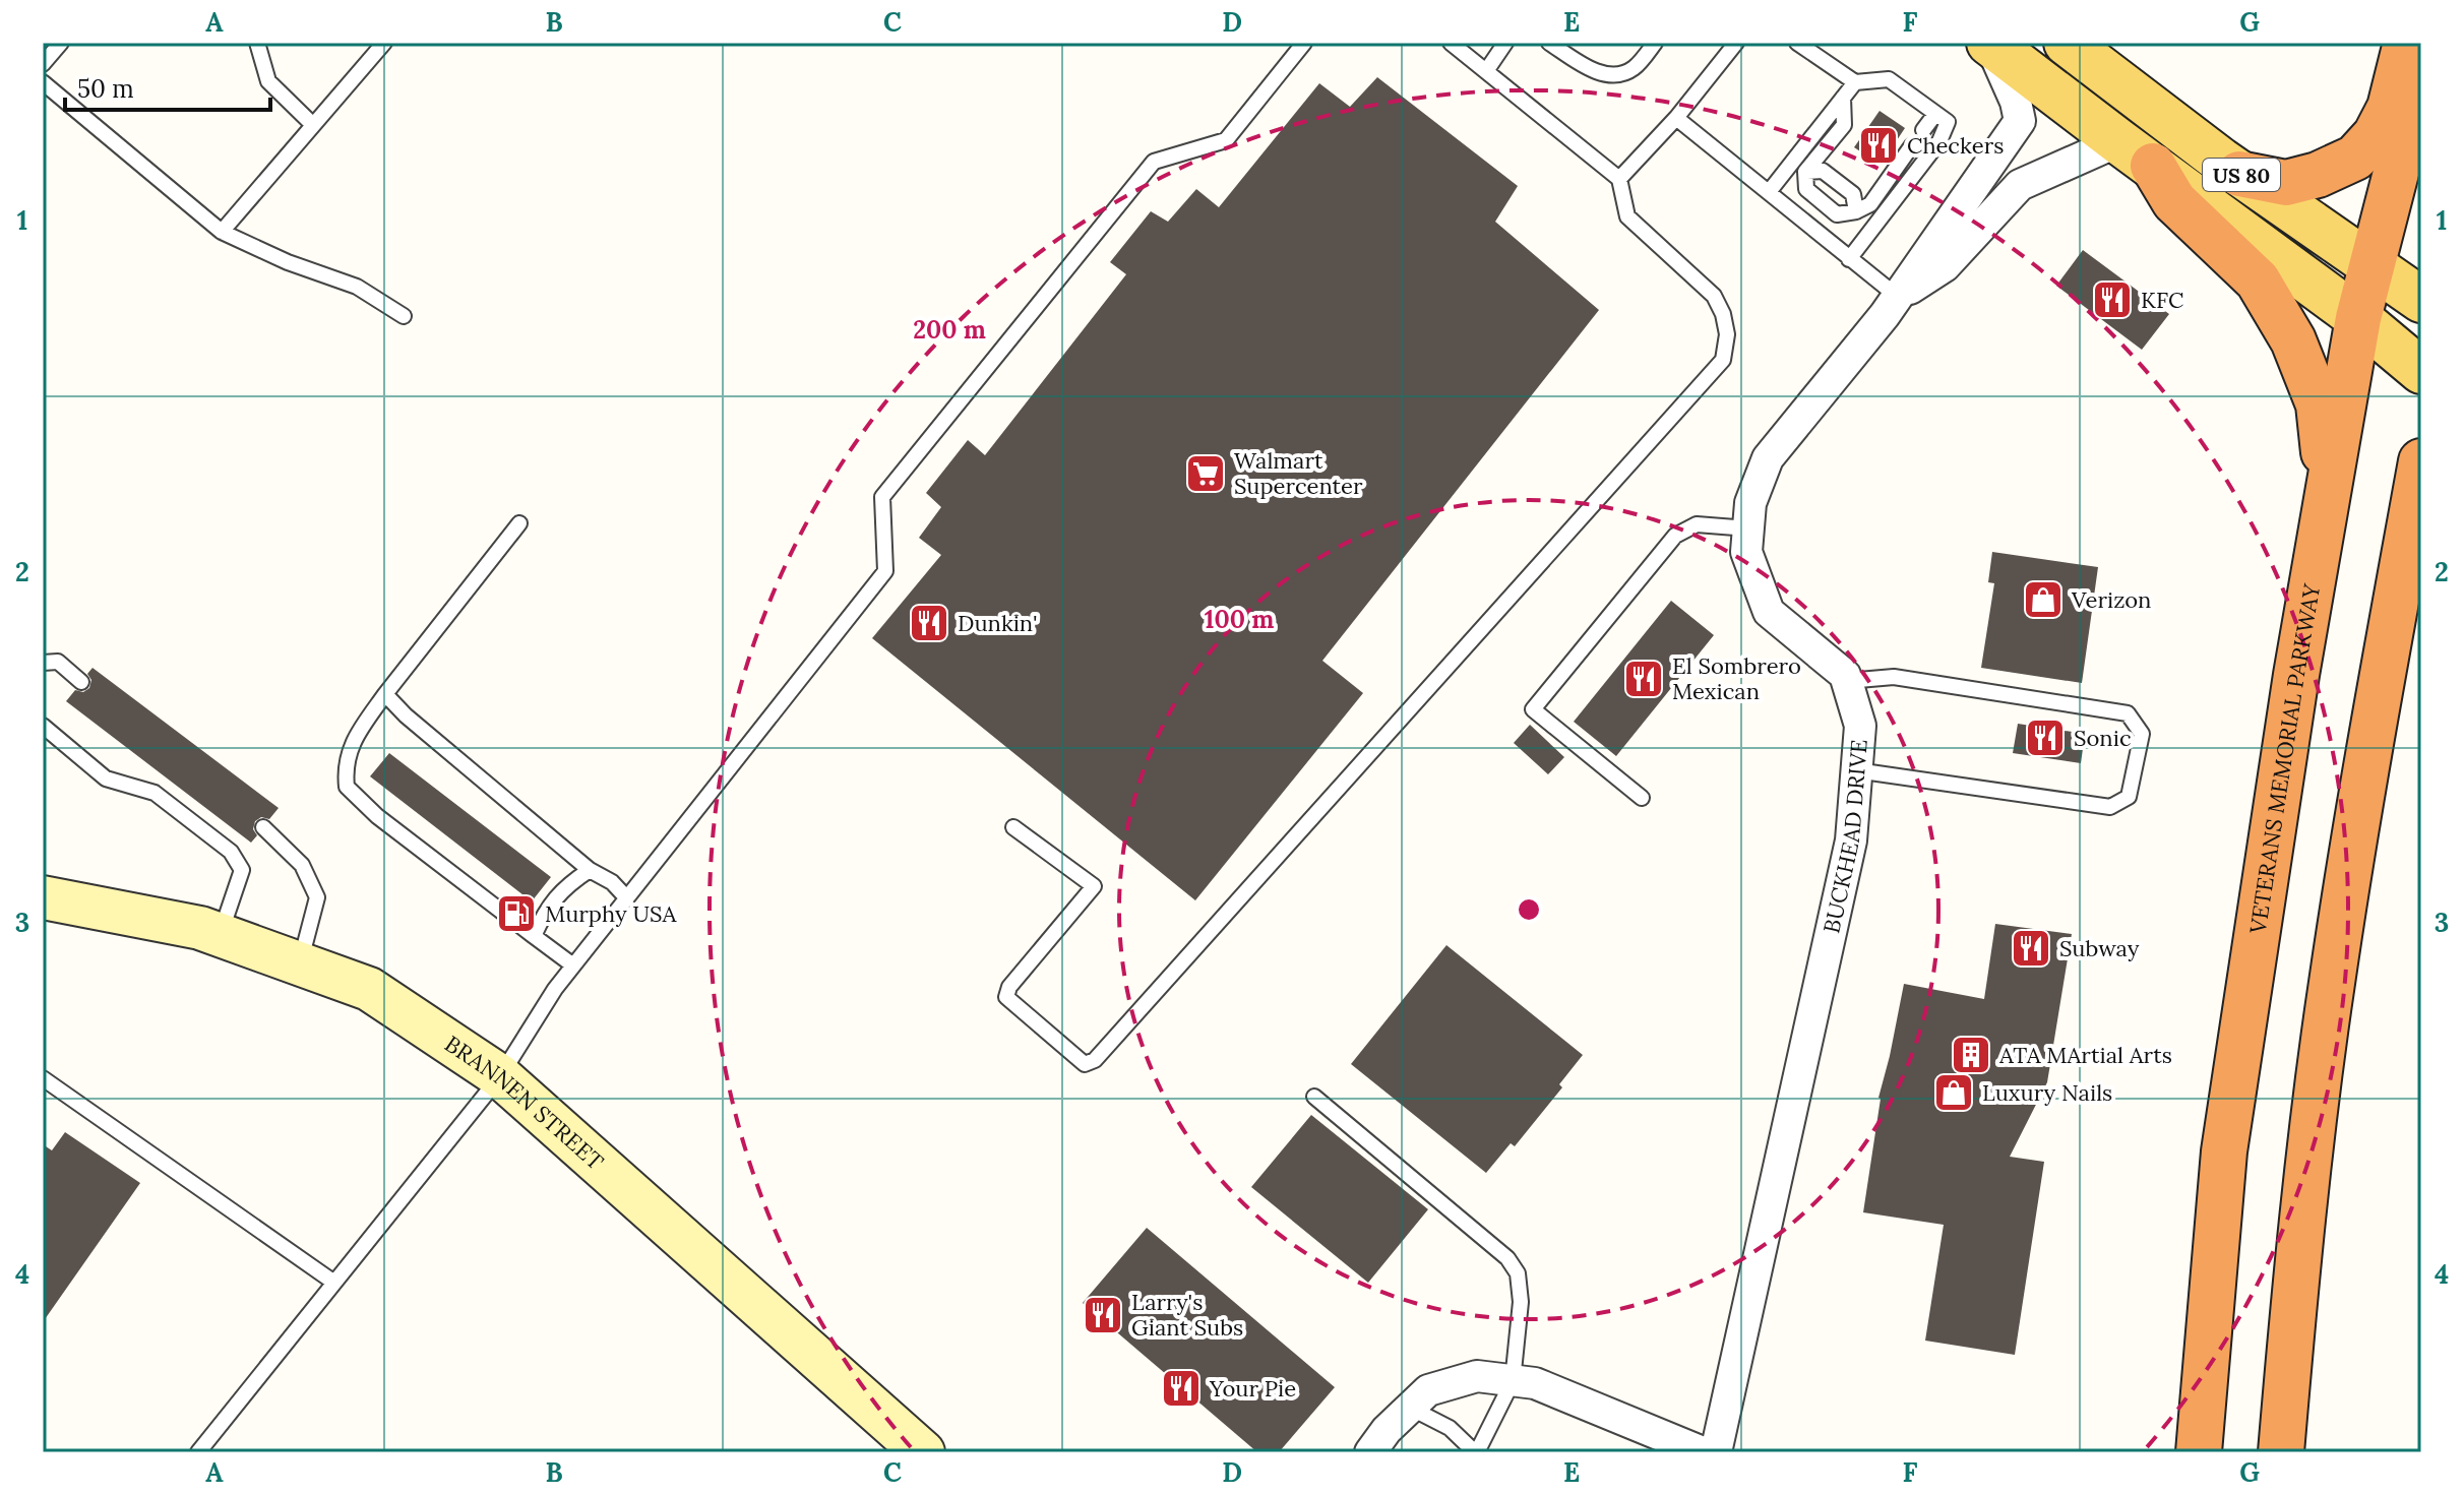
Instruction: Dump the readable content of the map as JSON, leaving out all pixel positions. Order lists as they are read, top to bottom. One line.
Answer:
{"streets":{"highway":["VETERANS MEMORIAL PARKWAY"],"main road":["US 80"],"street":["BUCKHEAD DRIVE","BRANNEN STREET"]},"crossings":[["US 80","VETERANS MEMORIAL PARKWAY"],["US 80","BUCKHEAD DRIVE"]],"places":{"restaurant":["Checkers","KFC","Dunkin'","El Sombrero Mexican","Sonic","Subway","Larry's Giant Subs","Your Pie"],"supermarket":["Walmart Supercenter"],"shop":["Verizon","Luxury Nails"],"fuel station":["Murphy USA"],"building":["ATA MArtial Arts"]},"scale_bar":"50 m","grid":{"columns":["A","B","C","D","E","F","G"],"rows":["1","2","3","4"]},"rings":["200 m","100 m"]}
